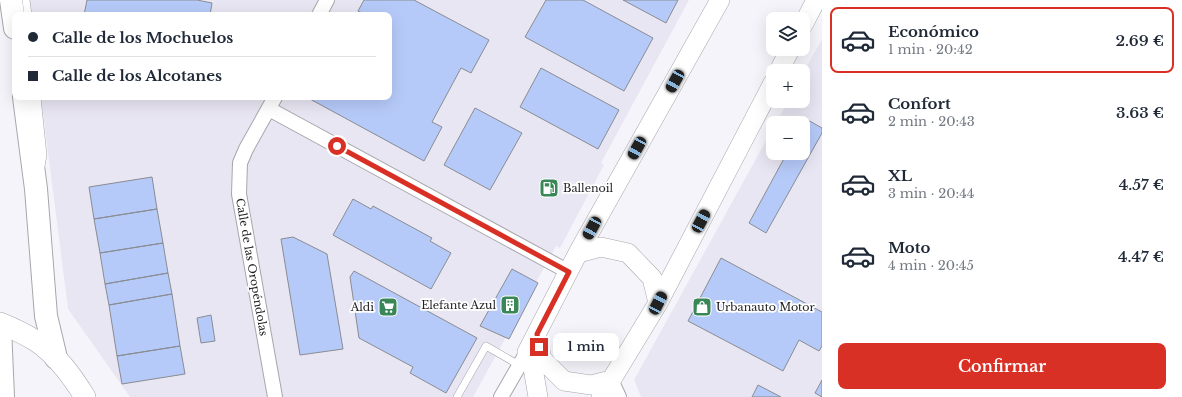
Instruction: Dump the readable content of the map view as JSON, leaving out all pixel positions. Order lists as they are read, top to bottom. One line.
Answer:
{"streets":{"street":["Calle de las Oropéndolas"]},"places":{"fuel station":["Ballenoil"],"building":["Elefante Azul"],"supermarket":["Aldi"],"shop":["Urbanauto Motor"]},"page":{"list":[{"name":"Económico","note":"1 min · 20:42","value":"2.69 €"},{"name":"Confort","note":"2 min · 20:43","value":"3.63 €"},{"name":"XL","note":"3 min · 20:44","value":"4.57 €"},{"name":"Moto","note":"4 min · 20:45","value":"4.47 €"}],"map_buttons":["+","−"],"banner":["Calle de los Mochuelos","Calle de los Alcotanes"],"bubble":"1 min","buttons":"Confirmar"}}
